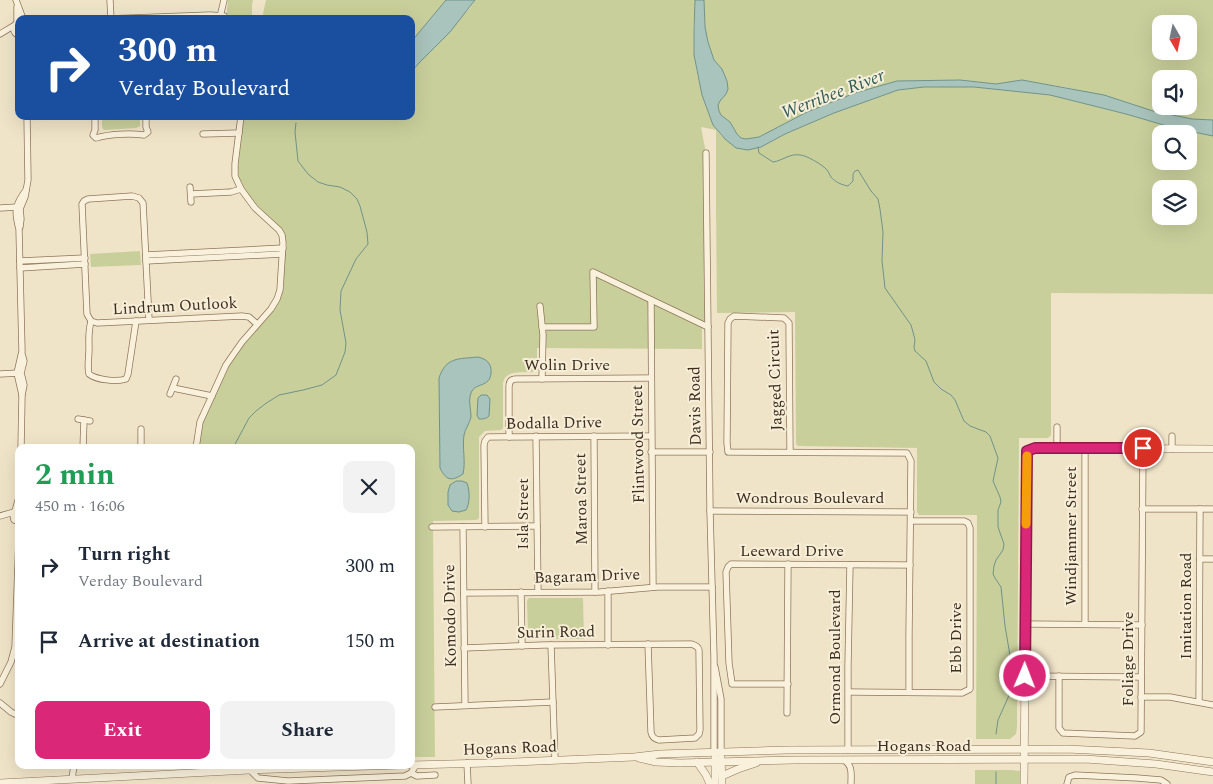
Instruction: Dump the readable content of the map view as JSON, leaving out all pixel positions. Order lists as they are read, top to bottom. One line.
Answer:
{"streets":{"street":["Lindrum Outlook","Wolin Drive","Jagged Circuit","Davis Road","Bodalla Drive","Flintwood Street","Wondrous Boulevard","Maroa Street","Isla Street","Windjammer Street","Leeward Drive","Bagaram Drive","Imitation Road","Komodo Drive","Surin Road","Ebb Drive","Ormond Boulevard","Foliage Drive","Hogans Road"]},"crossings":[["Wolin Drive","Bodalla Drive"],["Wolin Drive","Flintwood Street"],["Jagged Circuit","Wondrous Boulevard"],["Jagged Circuit","Leeward Drive"],["Jagged Circuit","Ebb Drive"],["Davis Road","Wondrous Boulevard"],["Davis Road","Bagaram Drive"],["Davis Road","Hogans Road"],["Bodalla Drive","Flintwood Street"],["Bodalla Drive","Maroa Street"],["Bodalla Drive","Isla Street"],["Flintwood Street","Bagaram Drive"],["Maroa Street","Bagaram Drive"],["Isla Street","Bagaram Drive"],["Leeward Drive","Ormond Boulevard"],["Bagaram Drive","Komodo Drive"],["Komodo Drive","Surin Road"],["Ebb Drive","Ormond Boulevard"],["Ormond Boulevard","Hogans Road"]],"water":["Werribee River"],"north":"bottom","page":{"turn":["300 m","Verday Boulevard"],"heading":["2 min","450 m · 16:06"],"list":[{"name":"Turn right","note":"Verday Boulevard","value":"300 m"},{"name":"Arrive at destination","value":"150 m"}],"buttons":["Exit","Share"]}}
